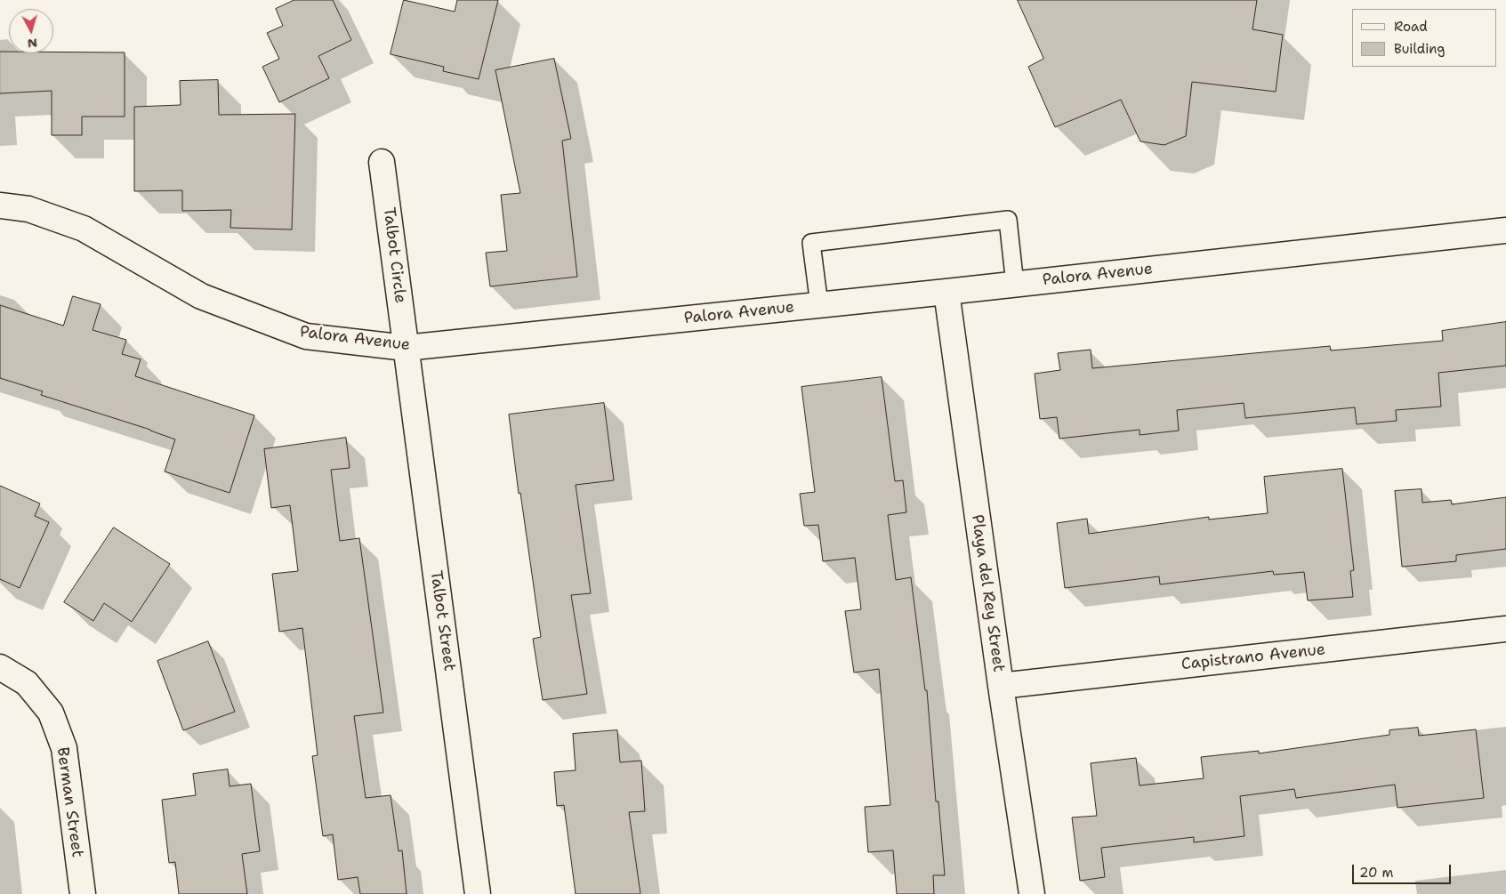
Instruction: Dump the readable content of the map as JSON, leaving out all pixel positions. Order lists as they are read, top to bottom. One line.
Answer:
{"streets":{"street":["Talbot Circle","Palora Avenue","Playa del Rey Street","Talbot Street","Capistrano Avenue","Berman Street"]},"crossings":[["Talbot Circle","Palora Avenue"],["Talbot Circle","Talbot Street"],["Palora Avenue","Playa del Rey Street"],["Palora Avenue","Talbot Street"],["Playa del Rey Street","Capistrano Avenue"]],"legend":["Road","Building"],"scale_bar":"20 m","north":"bottom"}
